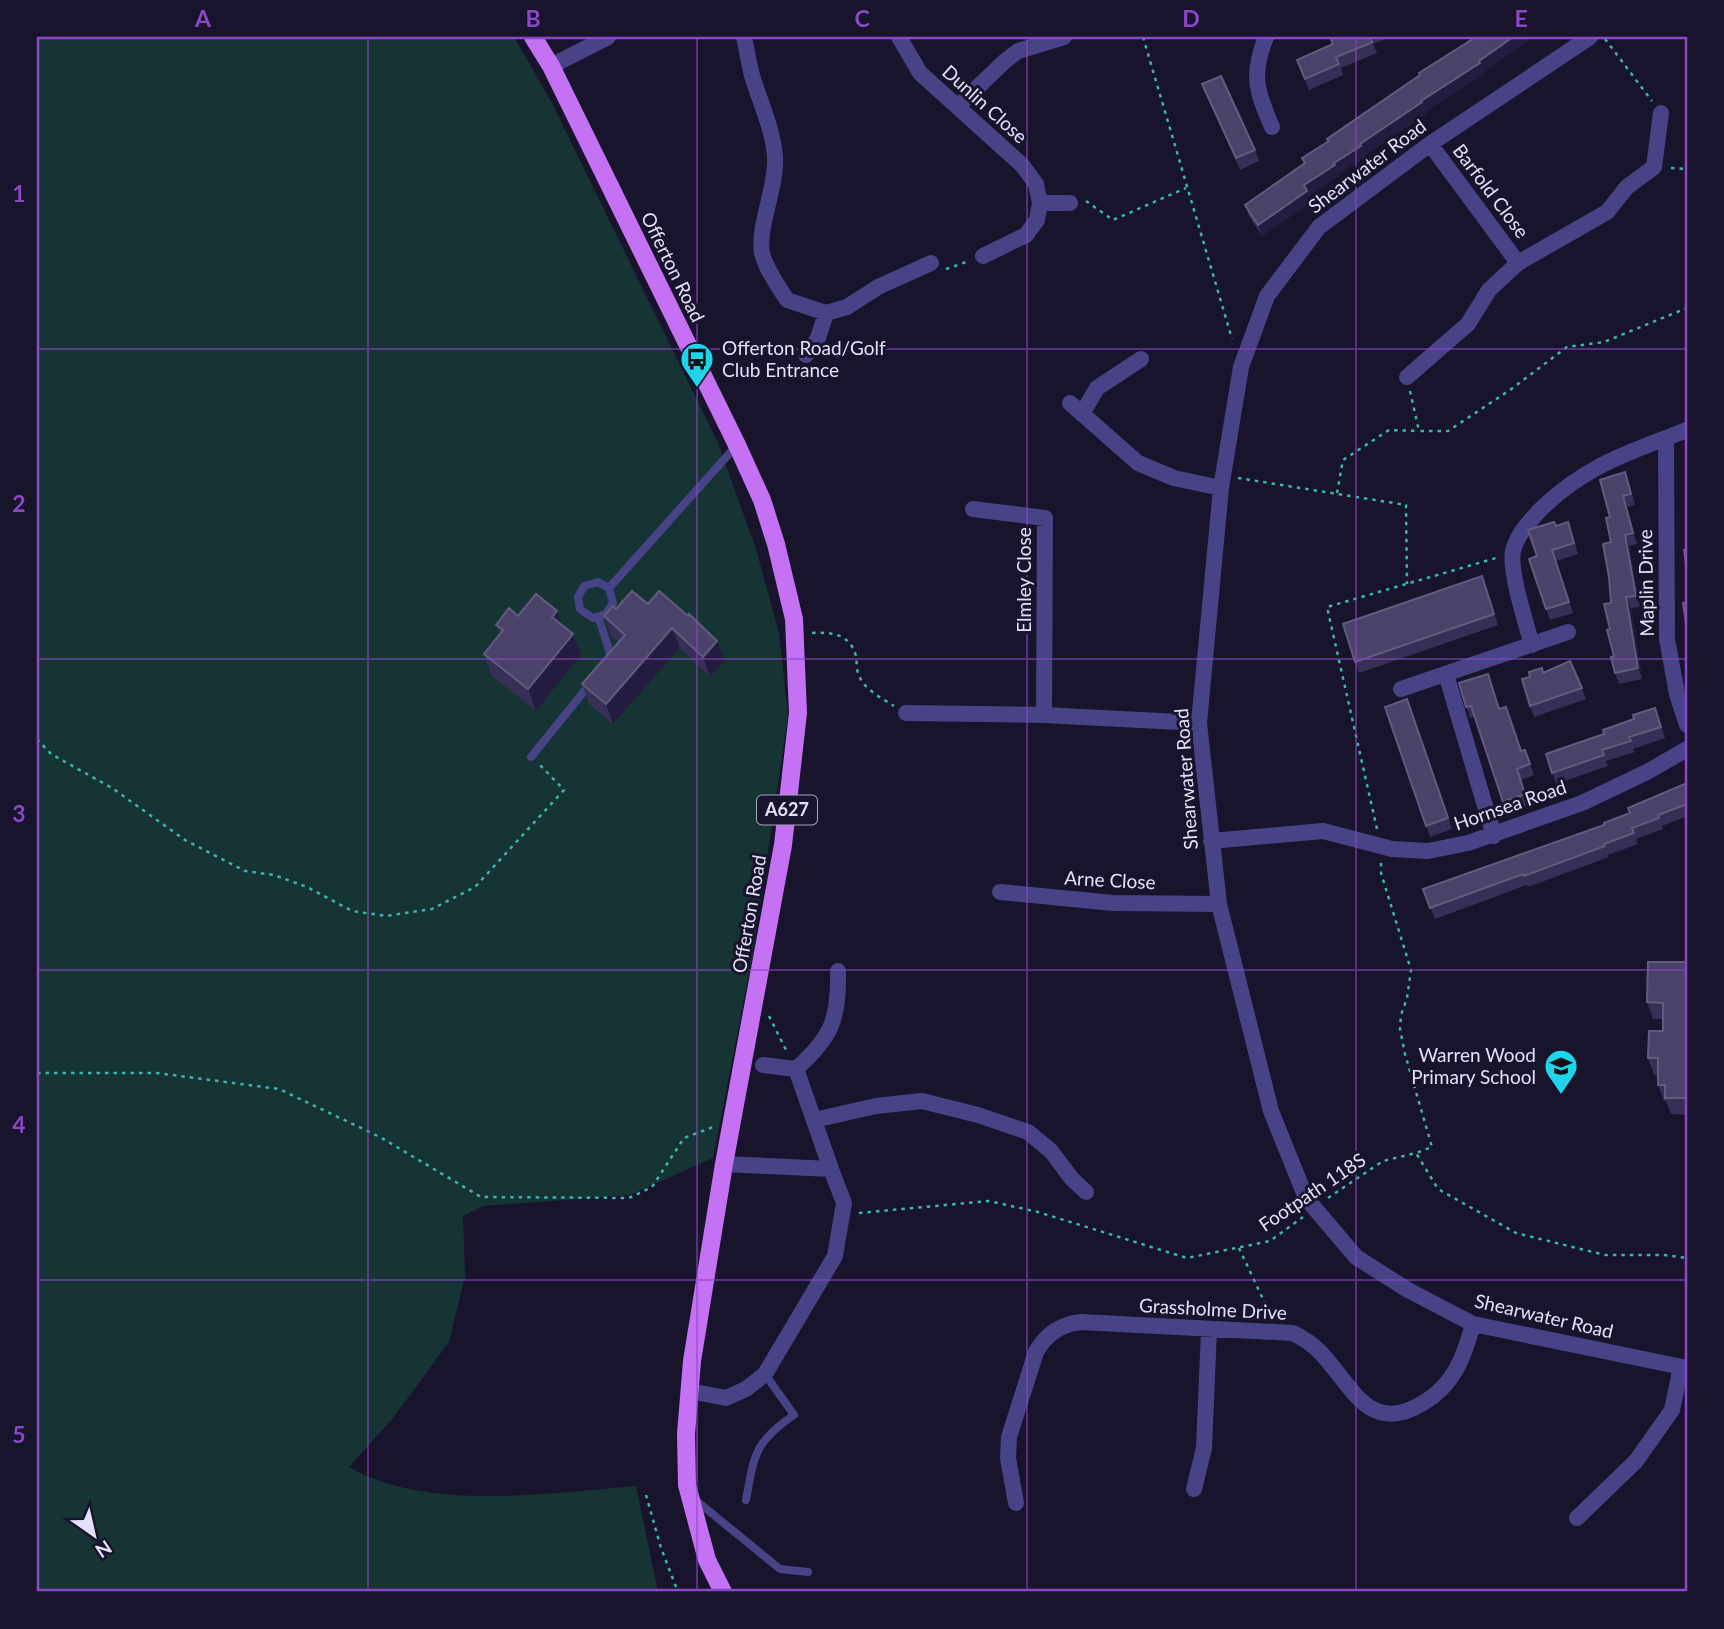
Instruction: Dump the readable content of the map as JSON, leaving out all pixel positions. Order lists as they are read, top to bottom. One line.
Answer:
{"streets":{"main road":["Offerton Road","A627"],"street":["Dunlin Close","Shearwater Road","Barfold Close","Elmley Close","Maplin Drive","Hornsea Road","Arne Close","Grassholme Drive"],"path":["Footpath 118S"]},"crossings":[["Shearwater Road","Barfold Close"],["Shearwater Road","Hornsea Road"],["Shearwater Road","Arne Close"],["Shearwater Road","Footpath 118S"],["Shearwater Road","Grassholme Drive"]],"places":{"bus stop":["Offerton Road/Golf Club Entrance"],"school or university":["Warren Wood Primary School"]},"north":"bottom right","grid":{"columns":["A","B","C","D","E"],"rows":["1","2","3","4","5"]}}
